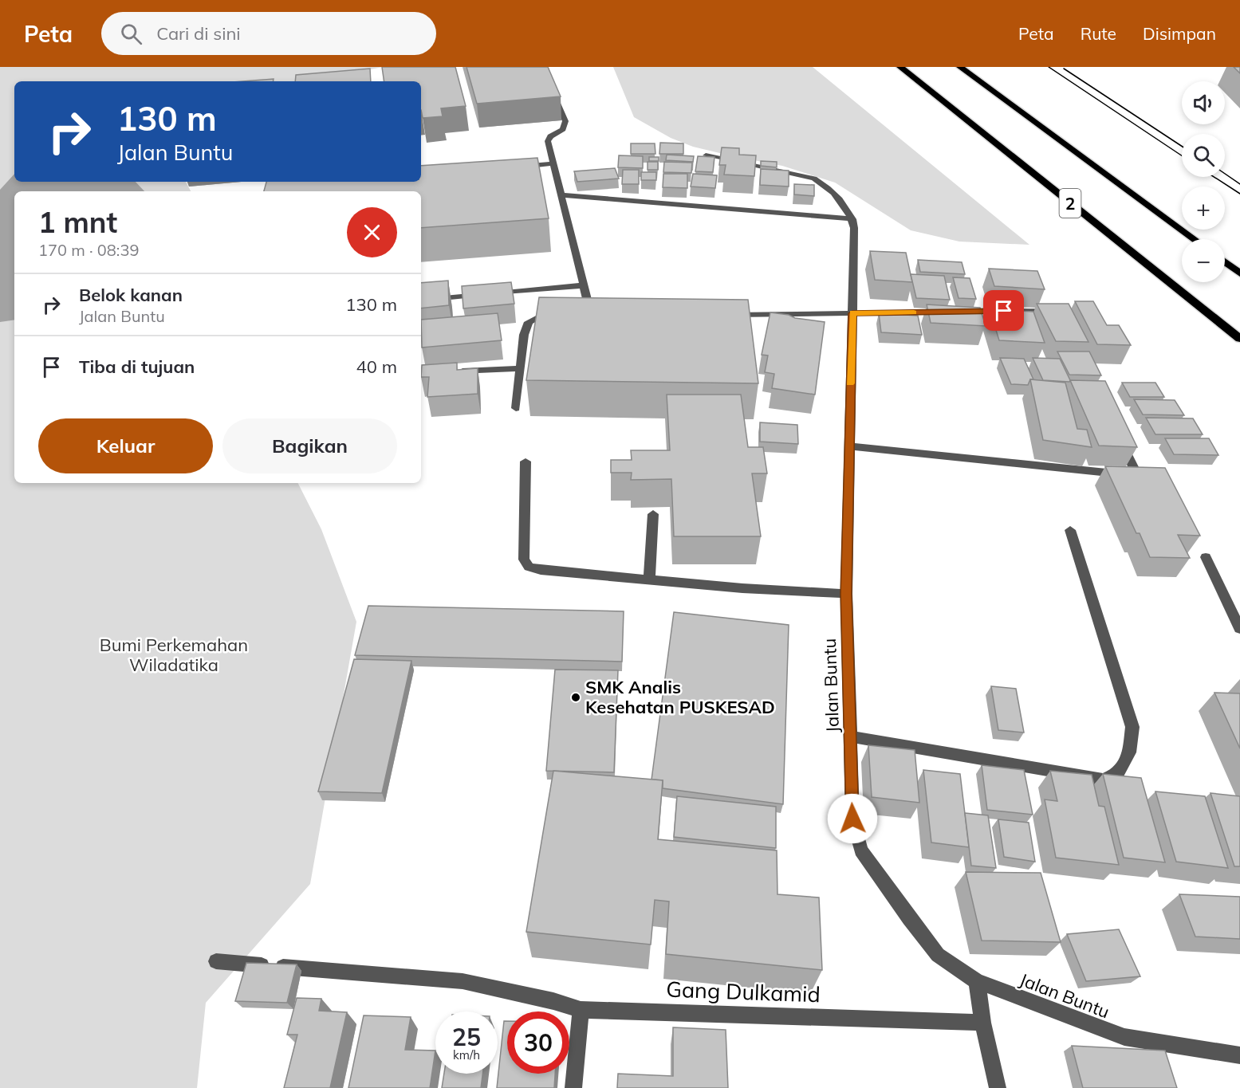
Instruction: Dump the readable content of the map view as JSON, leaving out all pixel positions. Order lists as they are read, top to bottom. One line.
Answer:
{"streets":{"highway":["2"],"street":["Jalan Buntu","Gang Dulkamid"]},"parks":["Bumi Perkemahan Wiladatika"],"places":["SMK Analis Kesehatan PUSKESAD"],"page":{"header":"Peta","search":"Cari di sini","nav":["Peta","Rute","Disimpan"],"map_buttons":["+","−"],"turn":["130 m","Jalan Buntu"],"heading":["1 mnt","170 m · 08:39"],"list":[{"name":"Belok kanan","note":"Jalan Buntu","value":"130 m"},{"name":"Tiba di tujuan","value":"40 m"}],"buttons":["Keluar","Bagikan"],"speed":"25 km/h","limit":"30"}}
